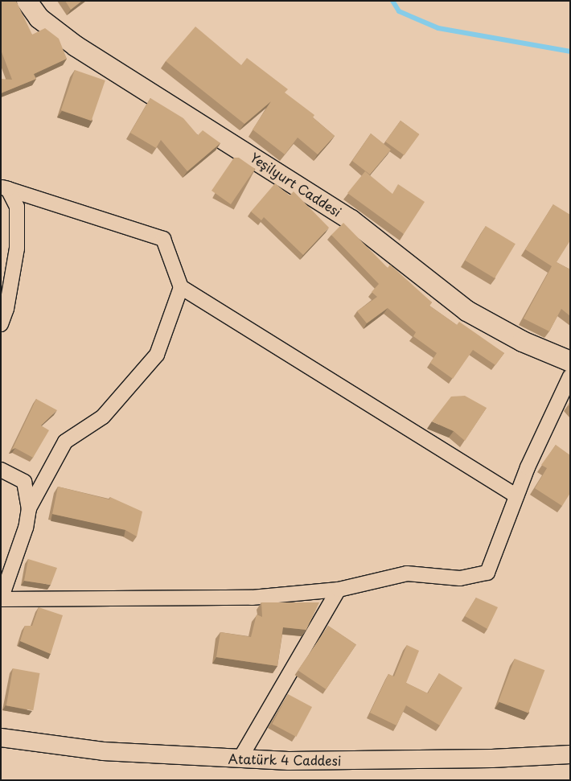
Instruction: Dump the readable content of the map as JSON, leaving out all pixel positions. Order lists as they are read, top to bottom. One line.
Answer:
{"streets":{"main road":["Yeşilyurt Caddesi"],"street":["Atatürk 4 Caddesi"]}}
